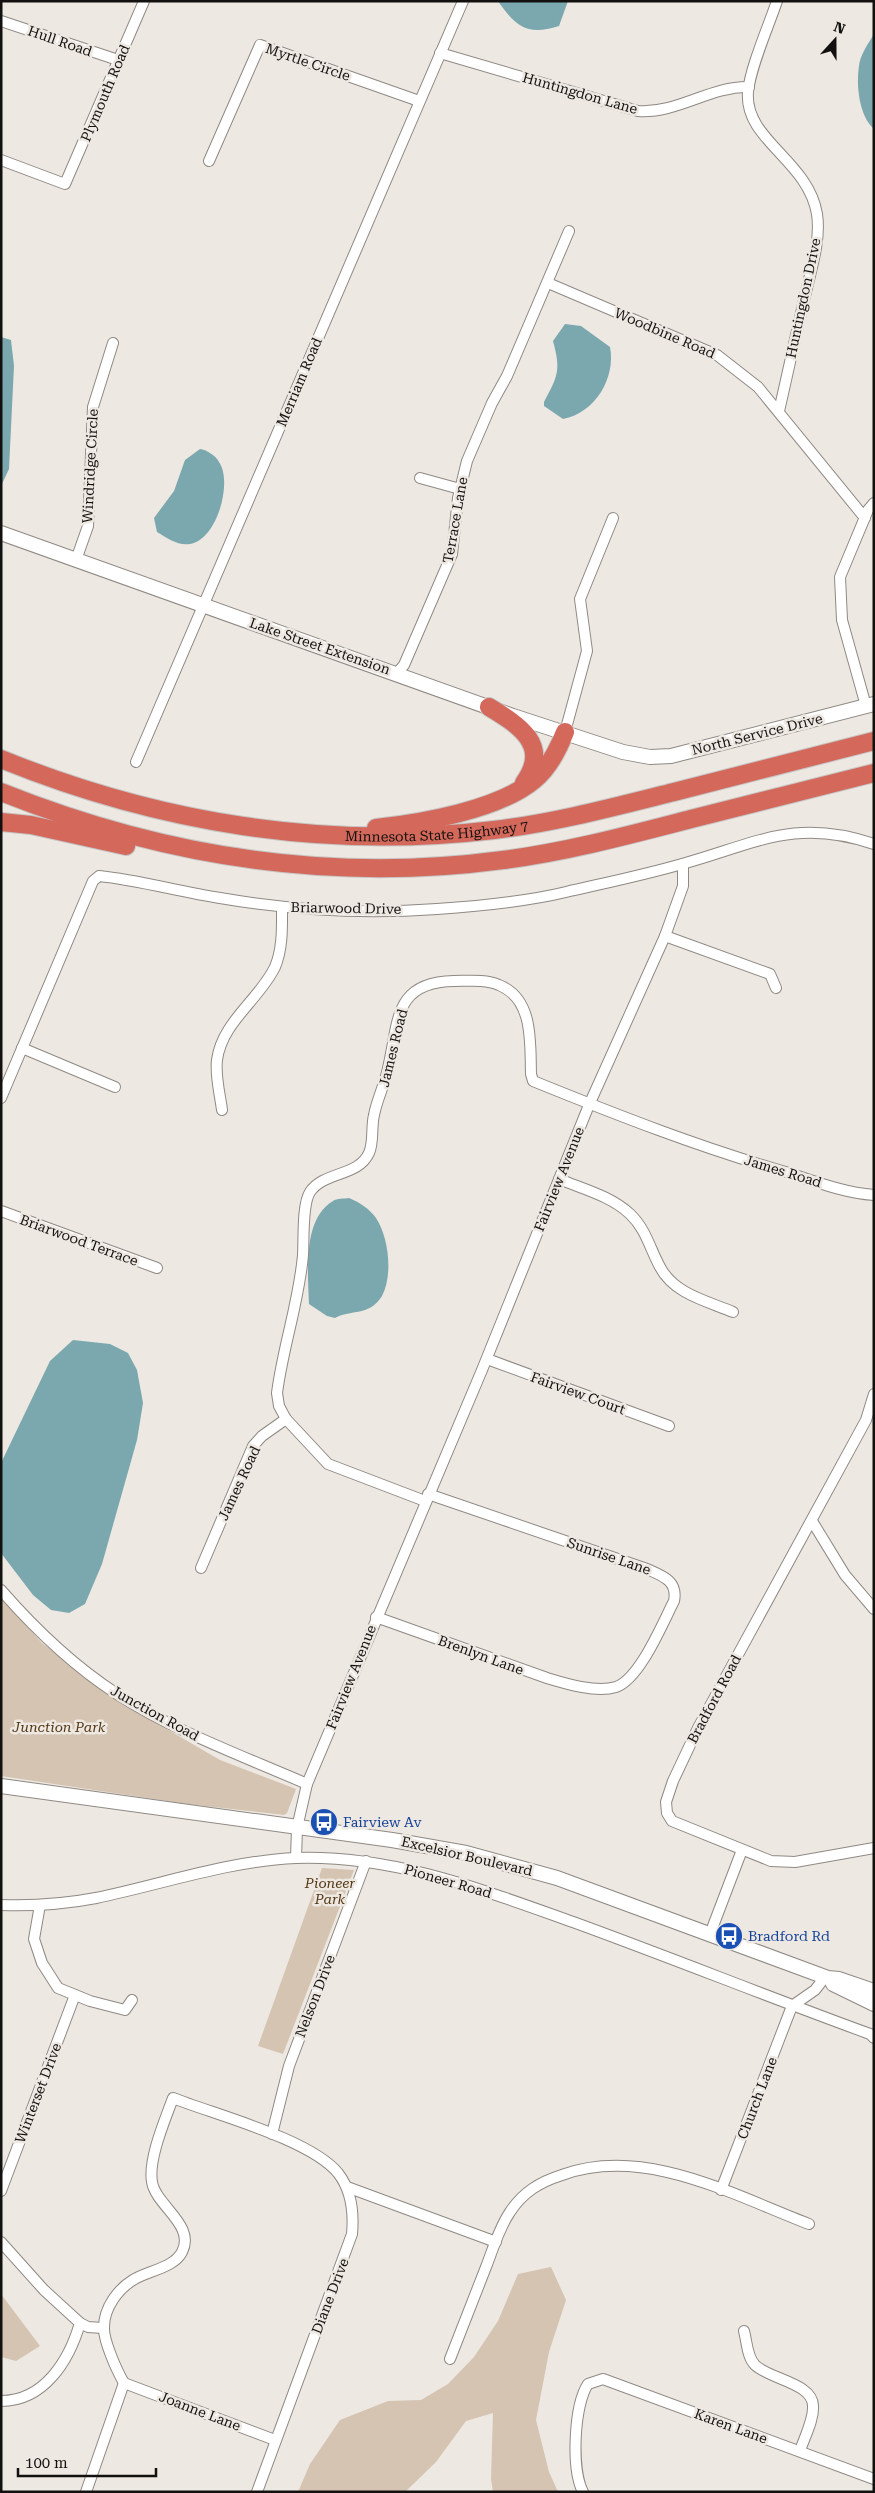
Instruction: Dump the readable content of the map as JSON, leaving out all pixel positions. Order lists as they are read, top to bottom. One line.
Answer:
{"streets":{"highway":["Minnesota State Highway 7"],"main road":["Lake Street Extension","North Service Drive","Excelsior Boulevard"],"street":["Hull Road","Myrtle Circle","Plymouth Road","Huntingdon Lane","Huntingdon Drive","Woodbine Road","Merriam Road","Windridge Circle","Terrace Lane","Briarwood Drive","James Road","Fairview Avenue","Briarwood Terrace","Fairview Court","Sunrise Lane","Brenlyn Lane","Bradford Road","Junction Road","Pioneer Road","Nelson Drive","Winterset Drive","Church Lane","Diane Drive","Joanne Lane","Karen Lane"]},"crossings":[["Hull Road","Plymouth Road"],["Myrtle Circle","Merriam Road"],["Huntingdon Lane","Huntingdon Drive"],["Huntingdon Lane","Merriam Road"],["Huntingdon Drive","Woodbine Road"],["Woodbine Road","Terrace Lane"],["Merriam Road","Lake Street Extension"],["Windridge Circle","Lake Street Extension"],["Terrace Lane","Lake Street Extension"],["Lake Street Extension","North Service Drive"],["Briarwood Drive","Fairview Avenue"],["James Road","Fairview Avenue"],["James Road","Sunrise Lane"],["Fairview Avenue","Fairview Court"],["Fairview Avenue","Sunrise Lane"],["Fairview Avenue","Brenlyn Lane"],["Fairview Avenue","Junction Road"],["Fairview Avenue","Excelsior Boulevard"],["Fairview Avenue","Pioneer Road"],["Sunrise Lane","Brenlyn Lane"],["Pioneer Road","Nelson Drive"],["Pioneer Road","Church Lane"],["Nelson Drive","Diane Drive"],["Diane Drive","Joanne Lane"]],"parks":["Junction Park","Pioneer Park"],"places":{"bus stop":["Fairview Av","Bradford Rd"]},"scale_bar":"100 m","north":"top"}
